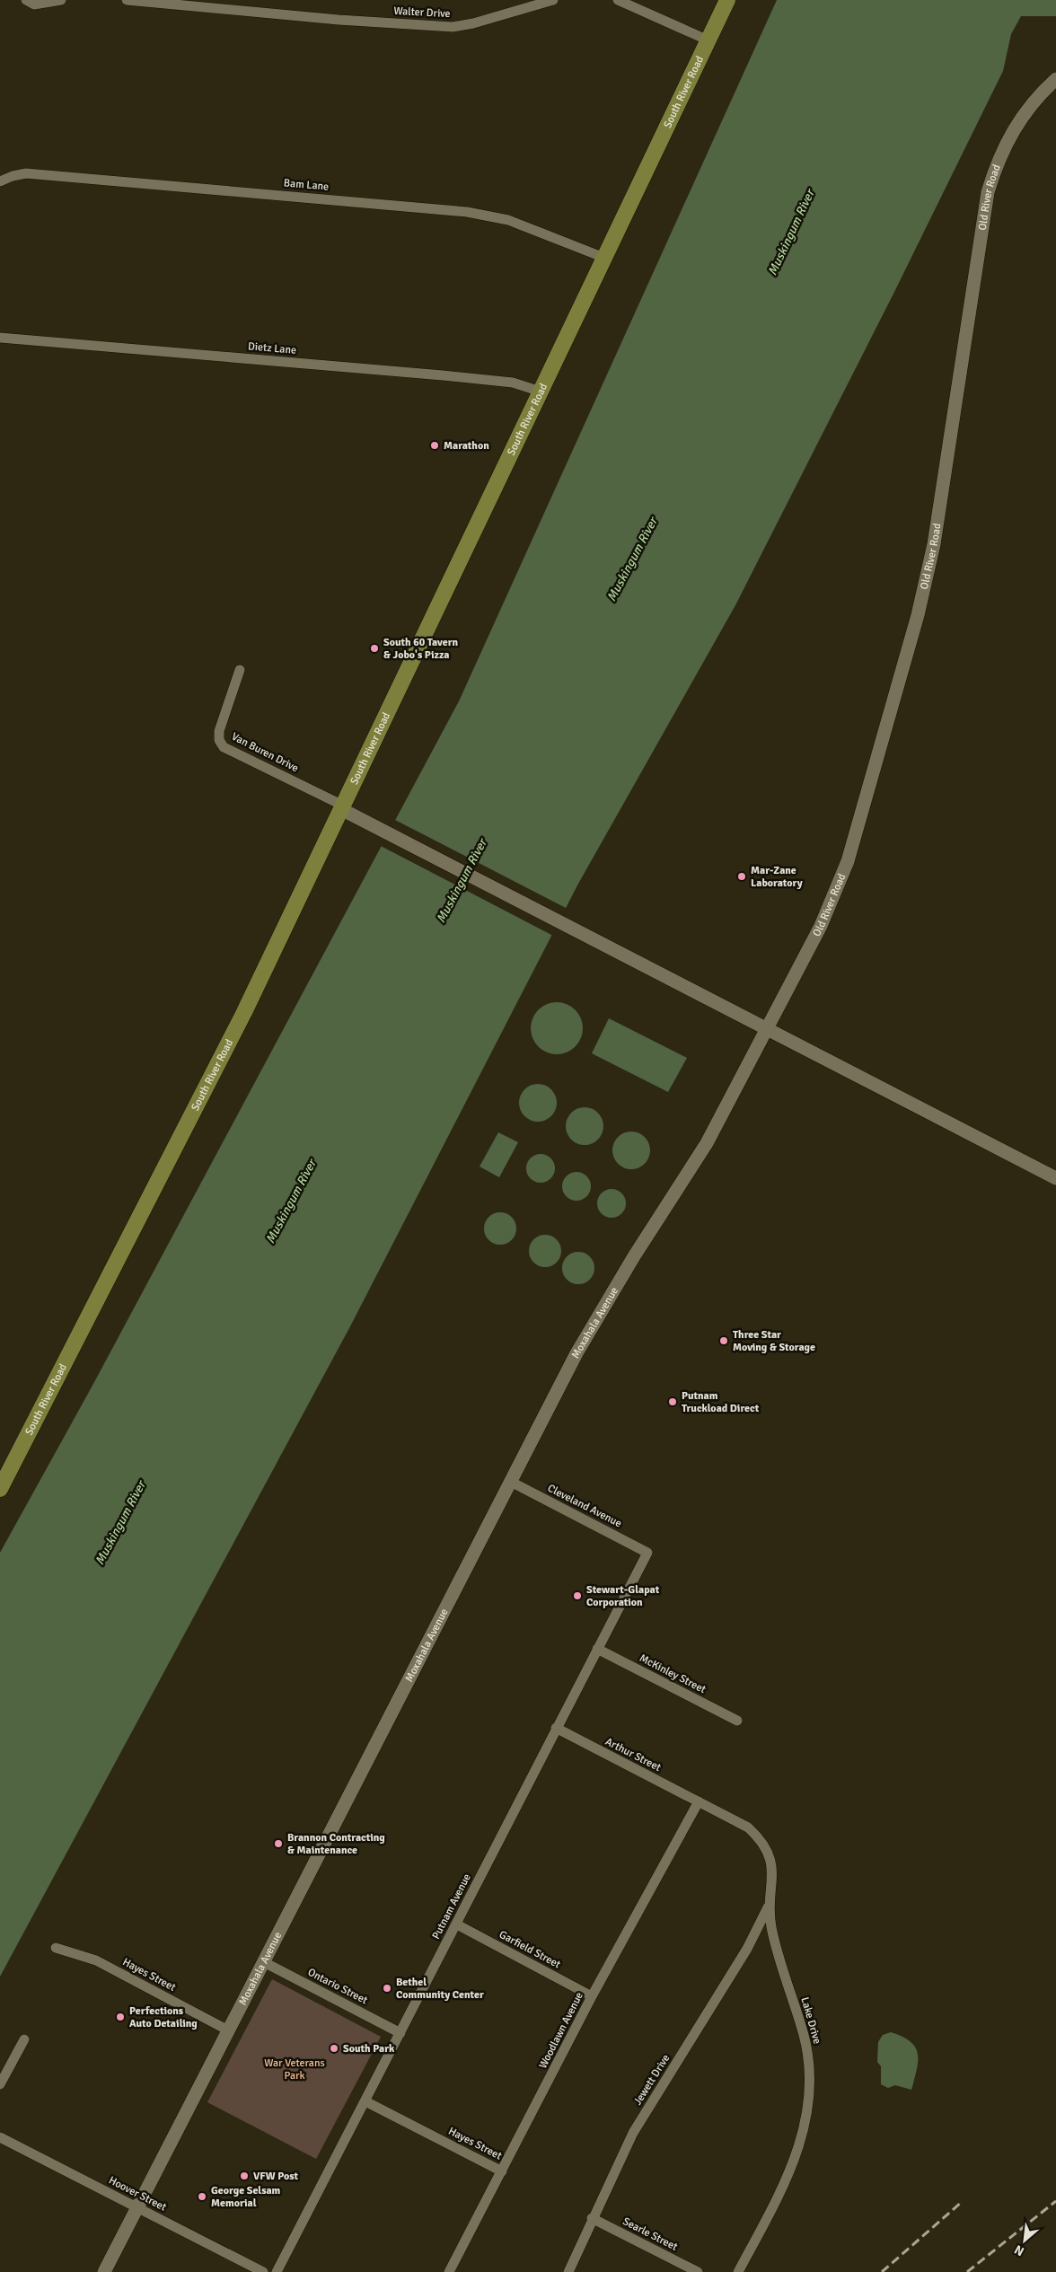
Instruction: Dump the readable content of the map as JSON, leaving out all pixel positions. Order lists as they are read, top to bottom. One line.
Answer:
{"streets":{"main road":["South River Road","Old River Road","Moxahala Avenue"],"street":["Walter Drive","Bam Lane","Dietz Lane","Van Buren Drive","Cleveland Avenue","McKinley Street","Arthur Street","Putnam Avenue","Garfield Street","Hayes Street","Ontario Street","Lake Drive","Woodlawn Avenue","Jewett Drive","Hoover Street","Searle Street"]},"crossings":[["South River Road","Bam Lane"],["South River Road","Dietz Lane"],["South River Road","Van Buren Drive"],["Old River Road","Moxahala Avenue"],["Moxahala Avenue","Cleveland Avenue"],["Moxahala Avenue","Hayes Street"],["Moxahala Avenue","Ontario Street"],["Moxahala Avenue","Hoover Street"],["Cleveland Avenue","Putnam Avenue"],["McKinley Street","Putnam Avenue"],["Arthur Street","Putnam Avenue"],["Arthur Street","Lake Drive"],["Arthur Street","Woodlawn Avenue"],["Putnam Avenue","Garfield Street"],["Putnam Avenue","Hayes Street"],["Putnam Avenue","Ontario Street"],["Garfield Street","Woodlawn Avenue"],["Hayes Street","Woodlawn Avenue"],["Lake Drive","Woodlawn Avenue"],["Lake Drive","Jewett Drive"],["Jewett Drive","Searle Street"]],"water":["Muskingum River"],"parks":["War Veterans Park"],"places":["Marathon","South 60 Tavern & Jobo's Pizza","Mar-Zane Laboratory","Three Star Moving & Storage","Putnam Truckload Direct","Stewart-Glapat Corporation","Brannon Contracting & Maintenance","Bethel Community Center","Perfections Auto Detailing","South Park","VFW Post","George Selsam Memorial"],"north":"bottom left"}
